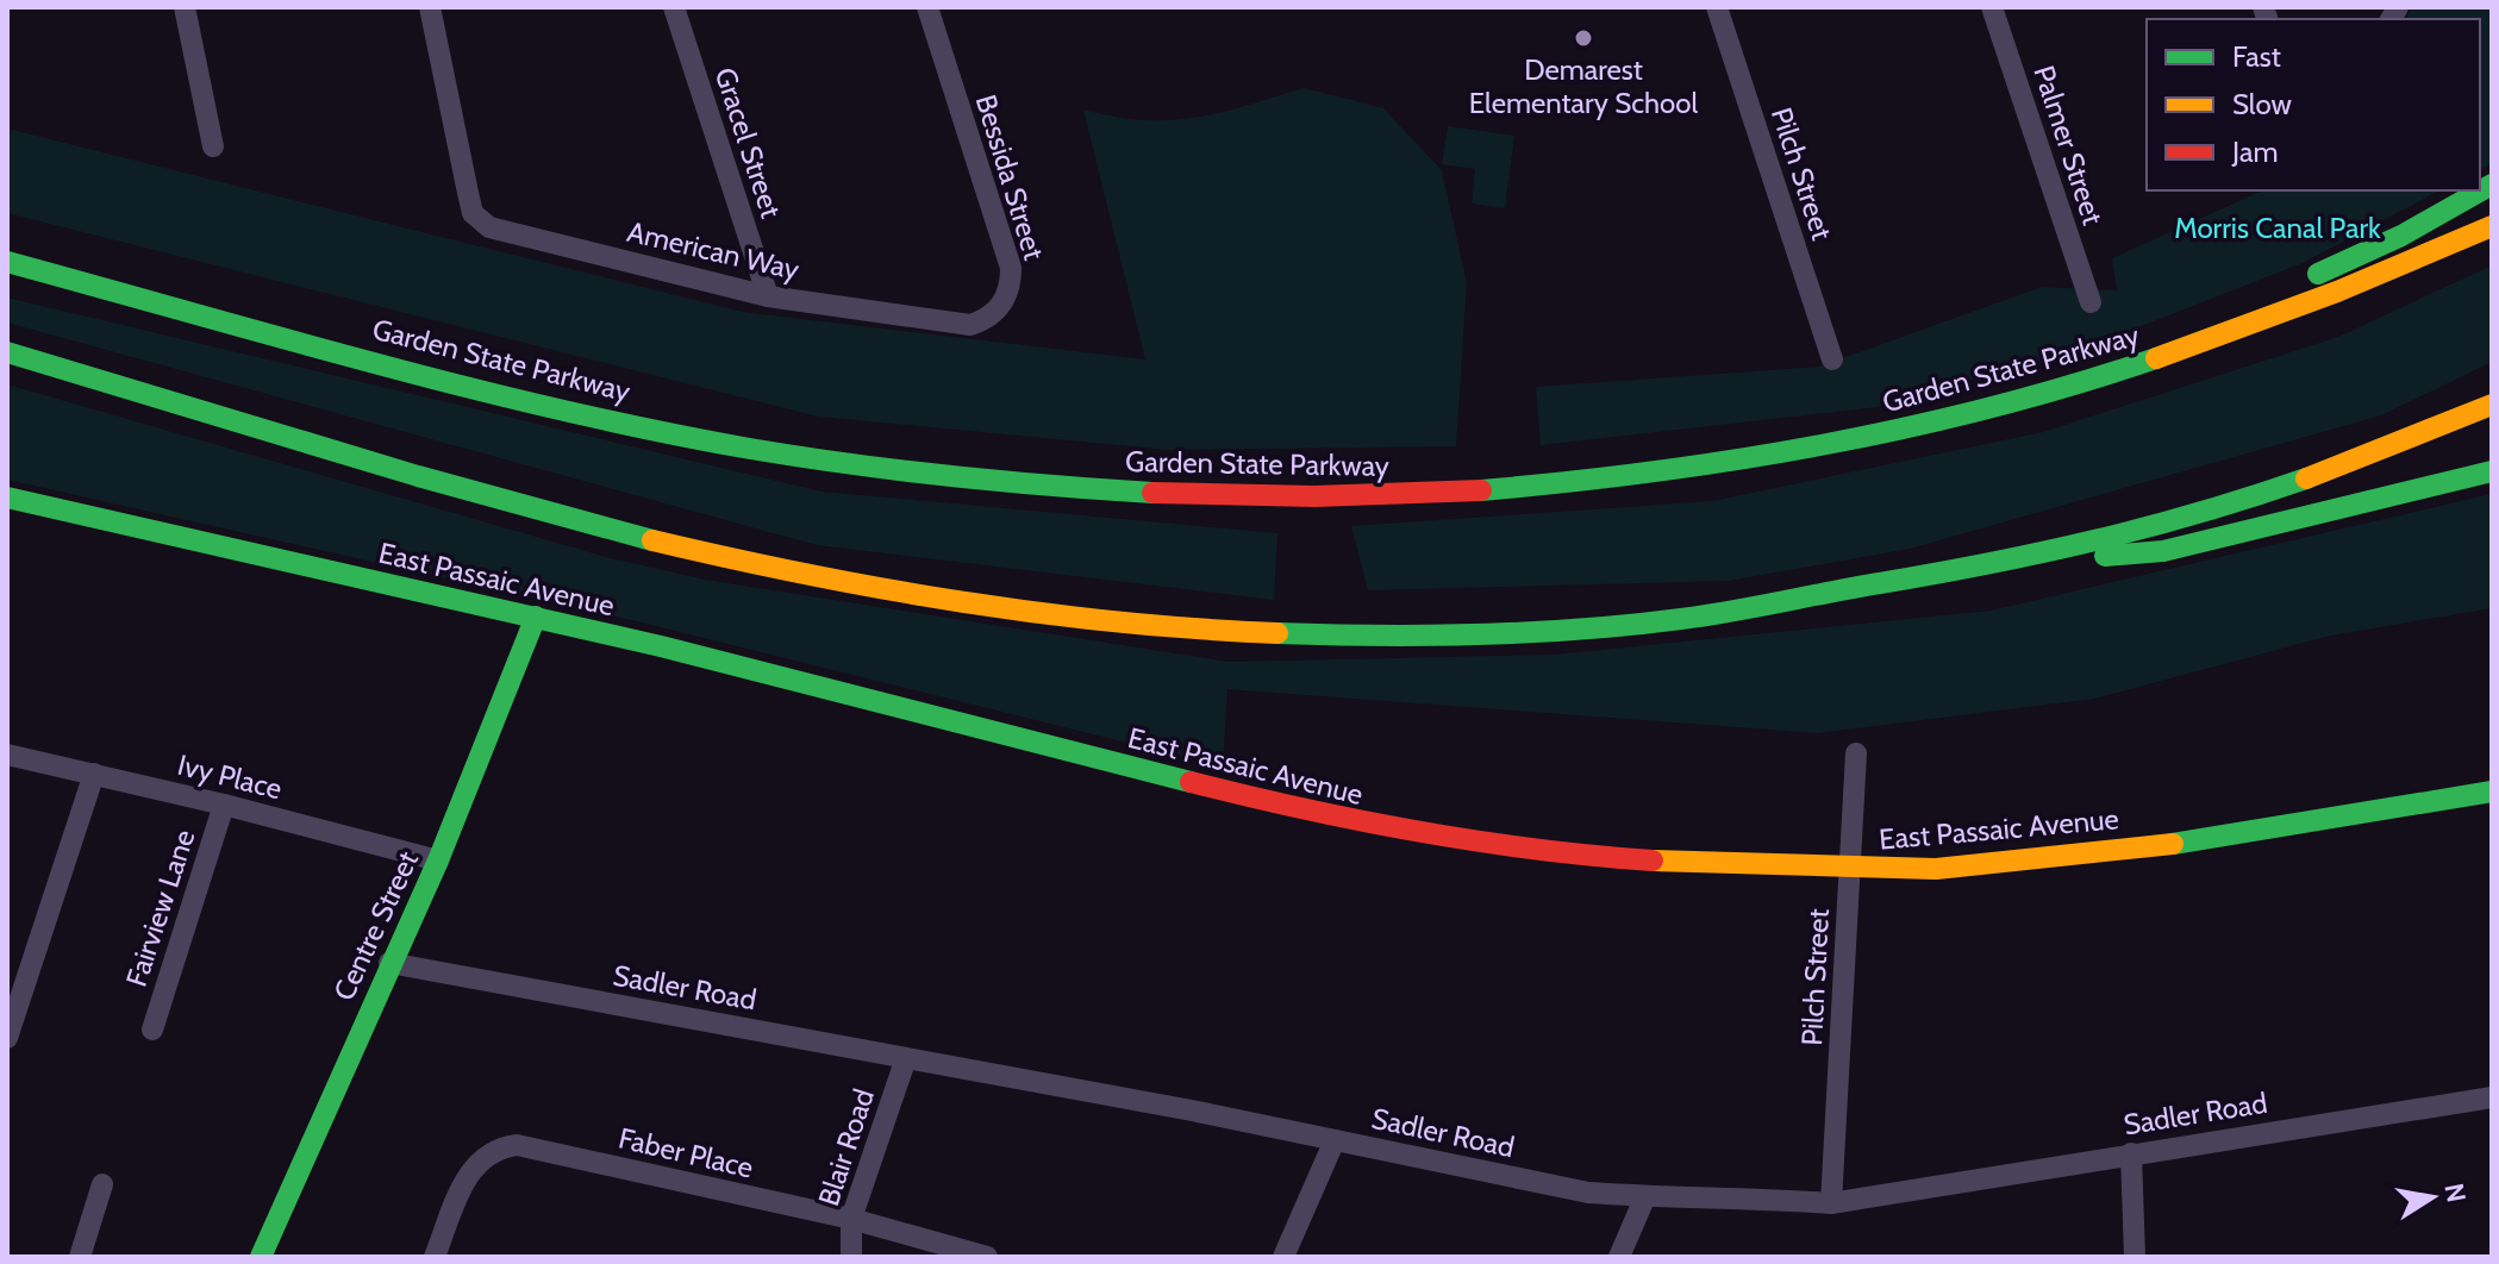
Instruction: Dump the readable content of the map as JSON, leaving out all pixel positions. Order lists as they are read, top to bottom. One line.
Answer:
{"streets":{"main road":["Garden State Parkway","East Passaic Avenue","Centre Street"],"street":["Gracel Street","Palmer Street","Pilch Street","Bessida Street","American Way","Ivy Place","Fairview Lane","Sadler Road","Blair Road","Faber Place"]},"crossings":[["Gracel Street","American Way"],["Pilch Street","East Passaic Avenue"],["Pilch Street","Sadler Road"],["Bessida Street","American Way"],["East Passaic Avenue","Centre Street"],["Ivy Place","Fairview Lane"],["Ivy Place","Centre Street"],["Centre Street","Sadler Road"],["Sadler Road","Blair Road"],["Blair Road","Faber Place"]],"parks":["Morris Canal Park"],"places":["Demarest Elementary School"],"legend":["Fast","Slow","Jam"],"north":"right"}
